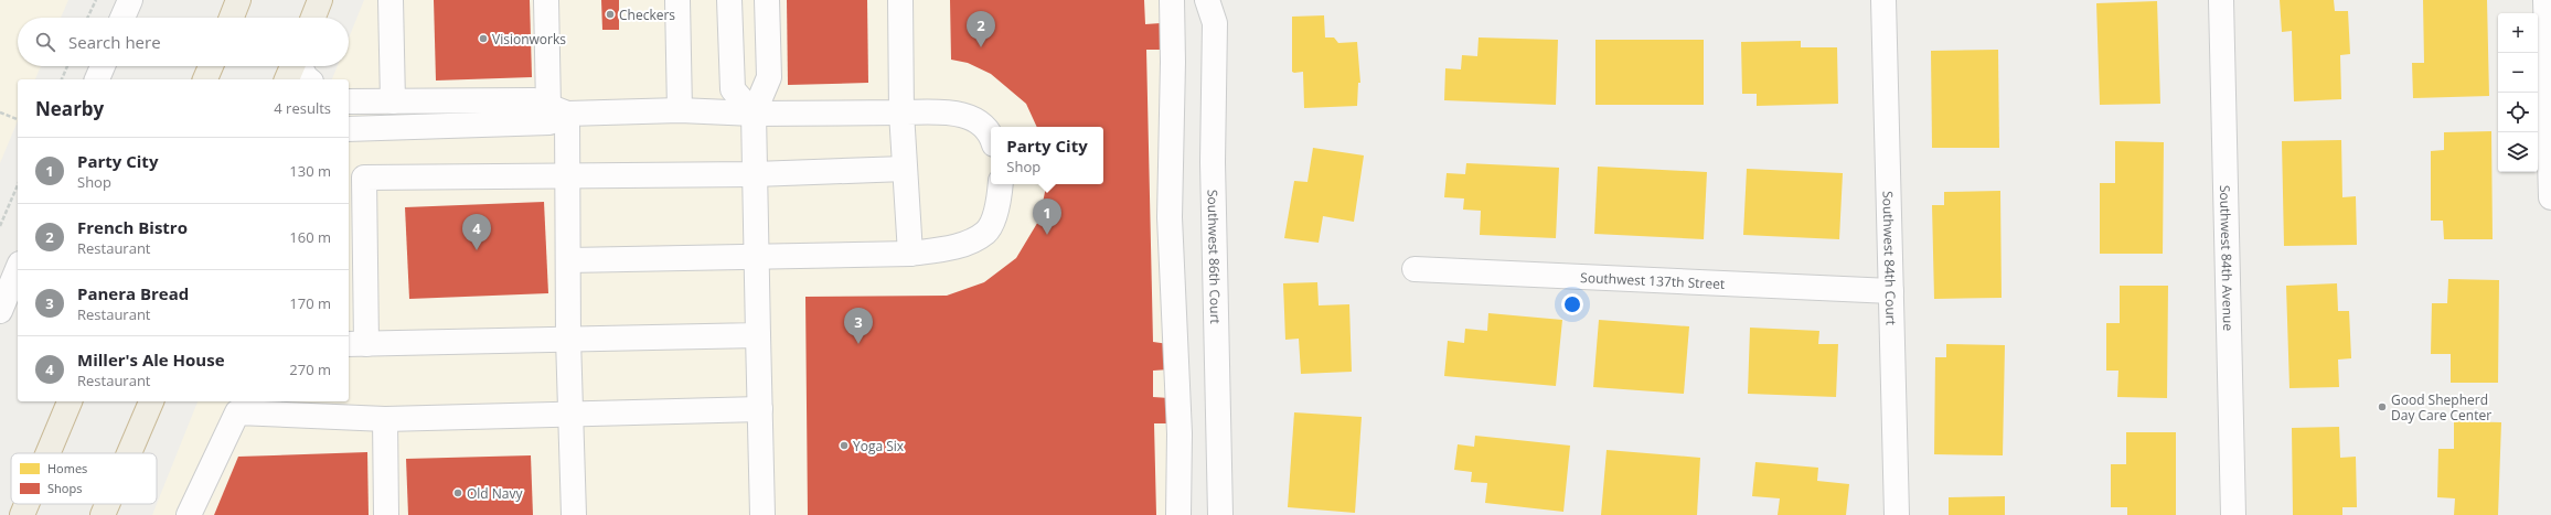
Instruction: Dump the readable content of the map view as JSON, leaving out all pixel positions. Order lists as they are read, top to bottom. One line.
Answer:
{"streets":{"street":["Southwest 86th Court","Southwest 84th Court","Southwest 84th Avenue","Southwest 137th Street"]},"crossings":[["Southwest 84th Court","Southwest 137th Street"]],"places":["Checkers","Visionworks","Good Shepherd Day Care Center","Yoga Six","Old Navy"],"legend":["Homes","Shops"],"page":{"pins":["2","1","4","3"],"map_buttons":["+","−"],"search":"Search here","heading":["Nearby","4 results"],"popup":["Party City","Shop"],"list":[{"mark":"1","name":"Party City","note":"Shop","value":"130 m"},{"mark":"2","name":"French Bistro","note":"Restaurant","value":"160 m"},{"mark":"3","name":"Panera Bread","note":"Restaurant","value":"170 m"},{"mark":"4","name":"Miller's Ale House","note":"Restaurant","value":"270 m"}]}}
